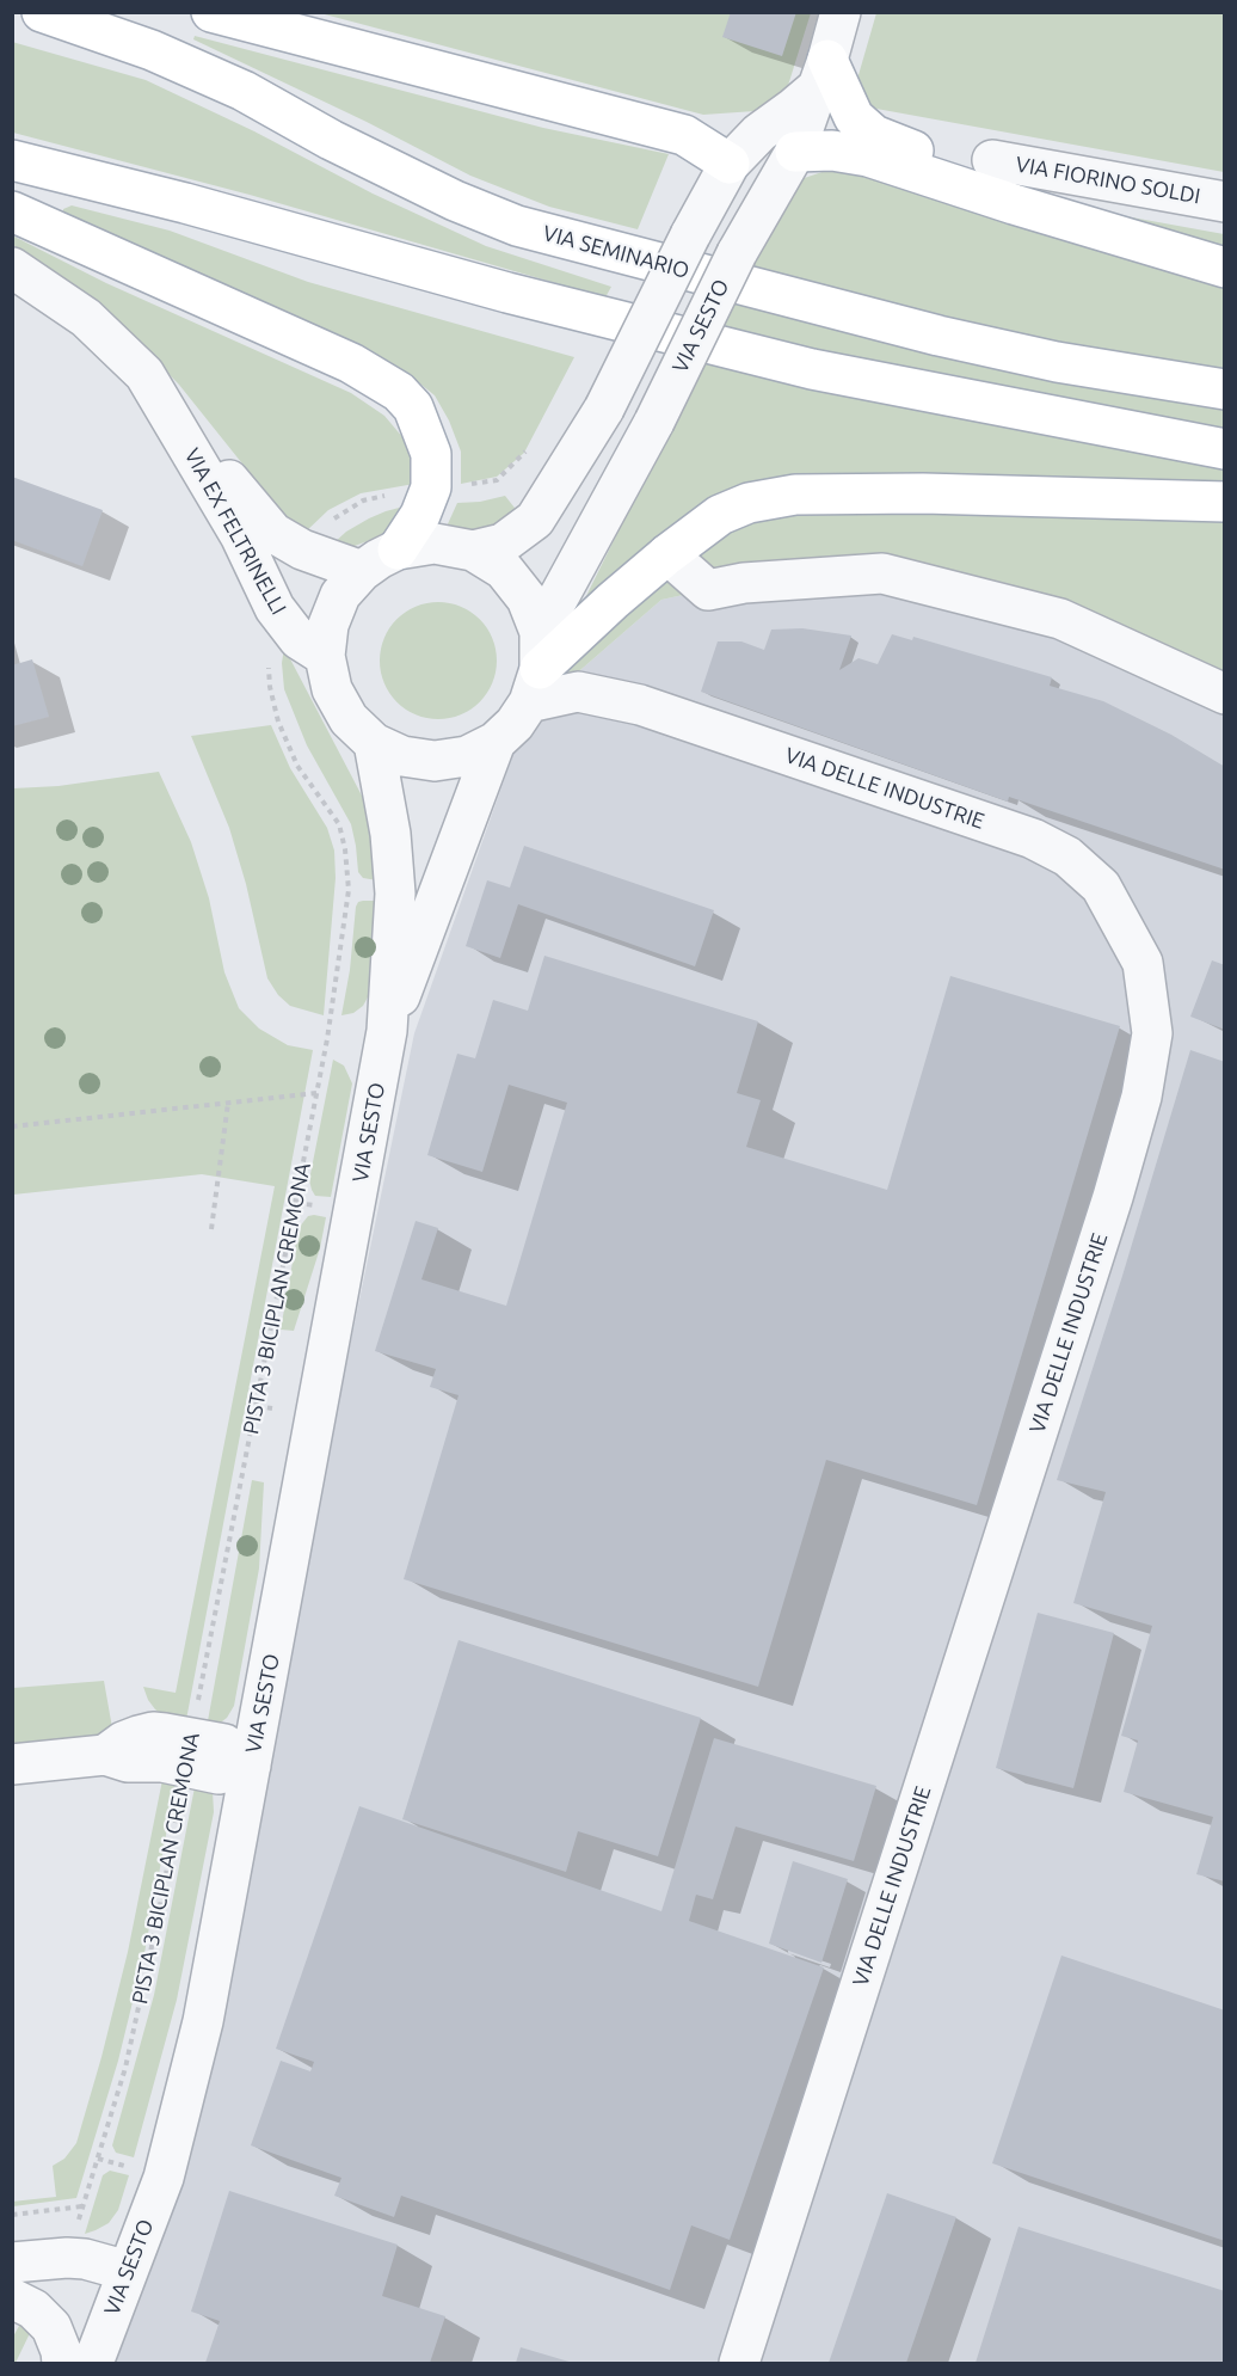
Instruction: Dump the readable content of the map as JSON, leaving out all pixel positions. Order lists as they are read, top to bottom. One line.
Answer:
{"streets":{"main road":["VIA SEMINARIO"],"street":["VIA FIORINO SOLDI","VIA SESTO","VIA EX FELTRINELLI","VIA DELLE INDUSTRIE"],"path":["PISTA 3 BICIPLAN CREMONA"]},"crossings":[["VIA SESTO","VIA EX FELTRINELLI"],["VIA SESTO","VIA DELLE INDUSTRIE"],["VIA EX FELTRINELLI","VIA DELLE INDUSTRIE"],["VIA EX FELTRINELLI","PISTA 3 BICIPLAN CREMONA"]]}
